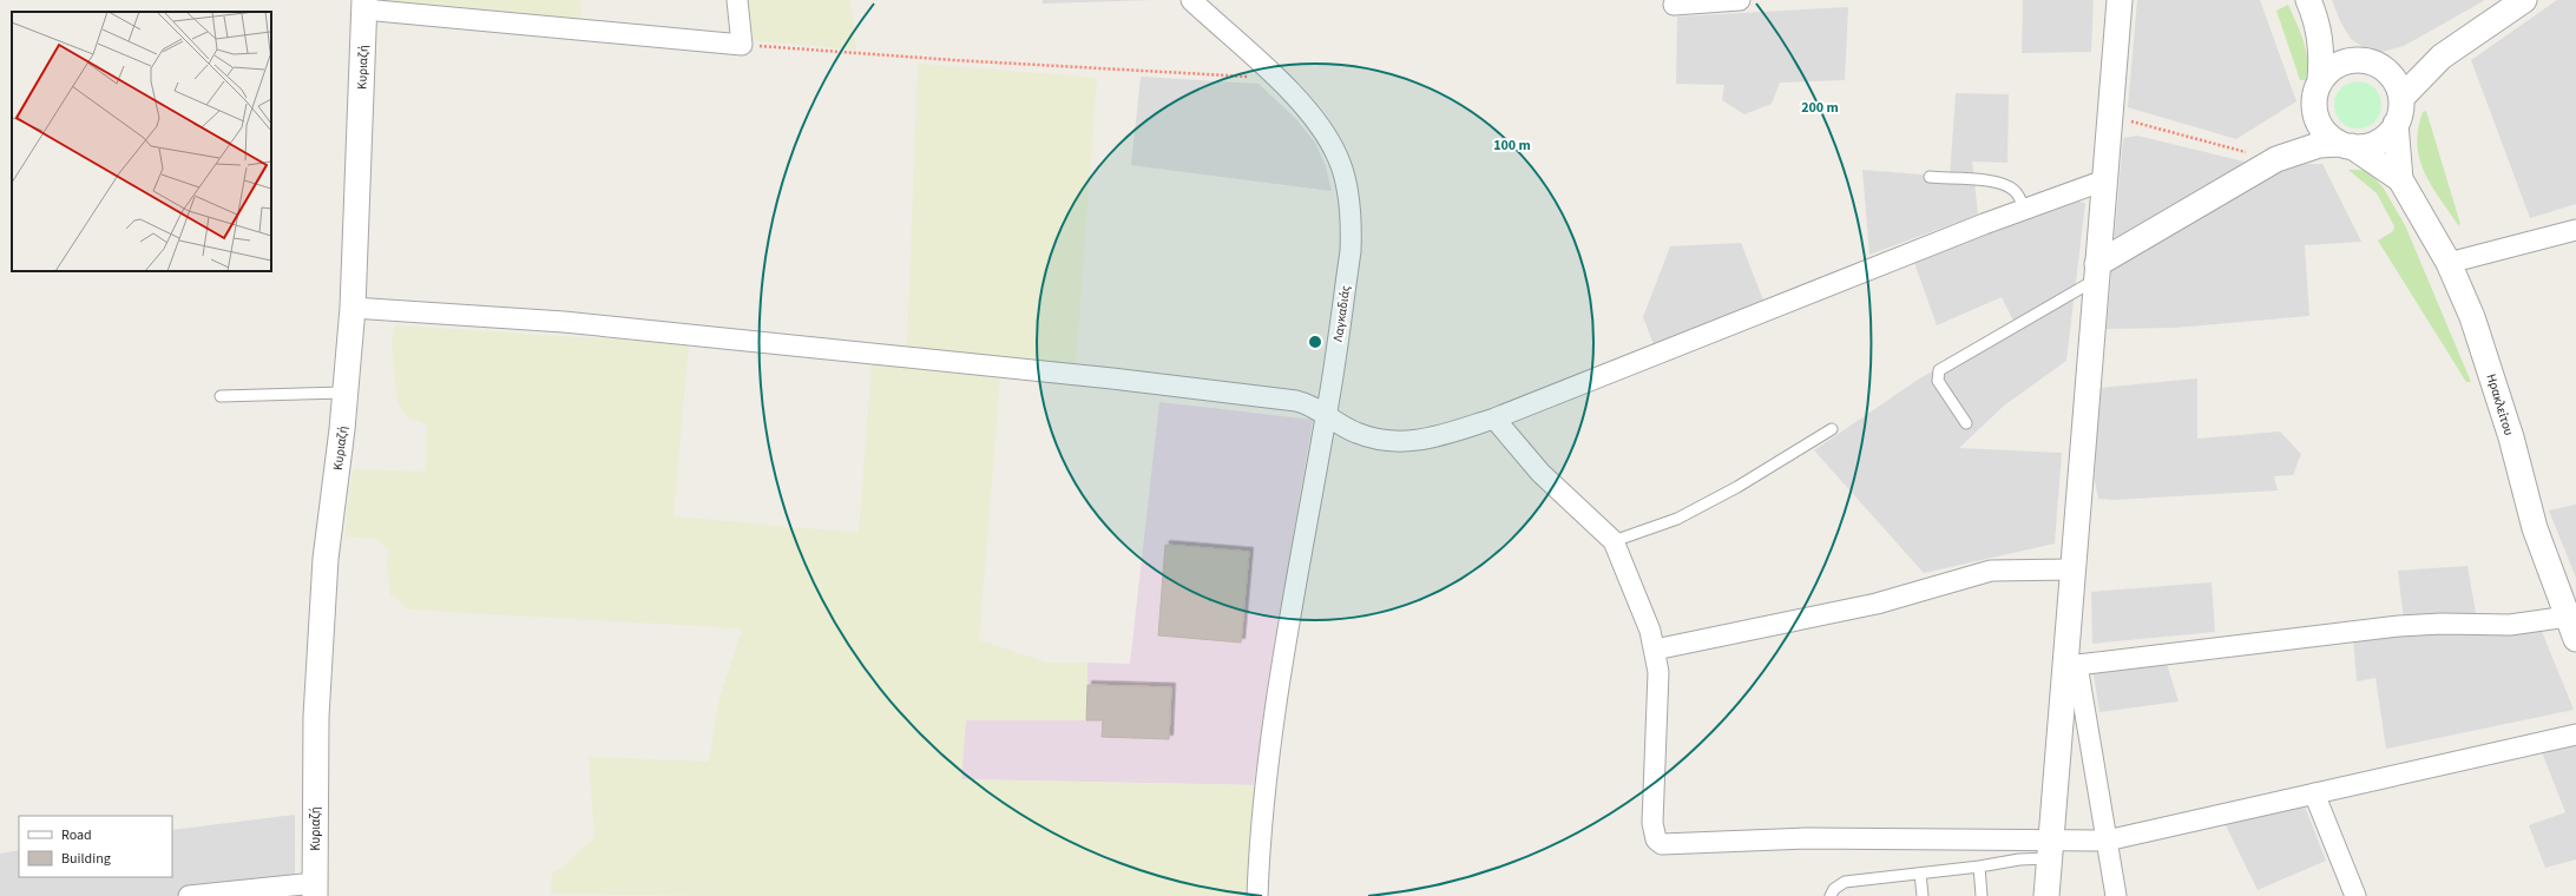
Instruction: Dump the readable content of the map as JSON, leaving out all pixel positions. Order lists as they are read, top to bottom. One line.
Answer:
{"streets":{"street":["Κυριαζή","Λαγκαδιάς","Ηρακλείτου"]},"legend":["Road","Building"],"rings":["200 m","100 m"]}
